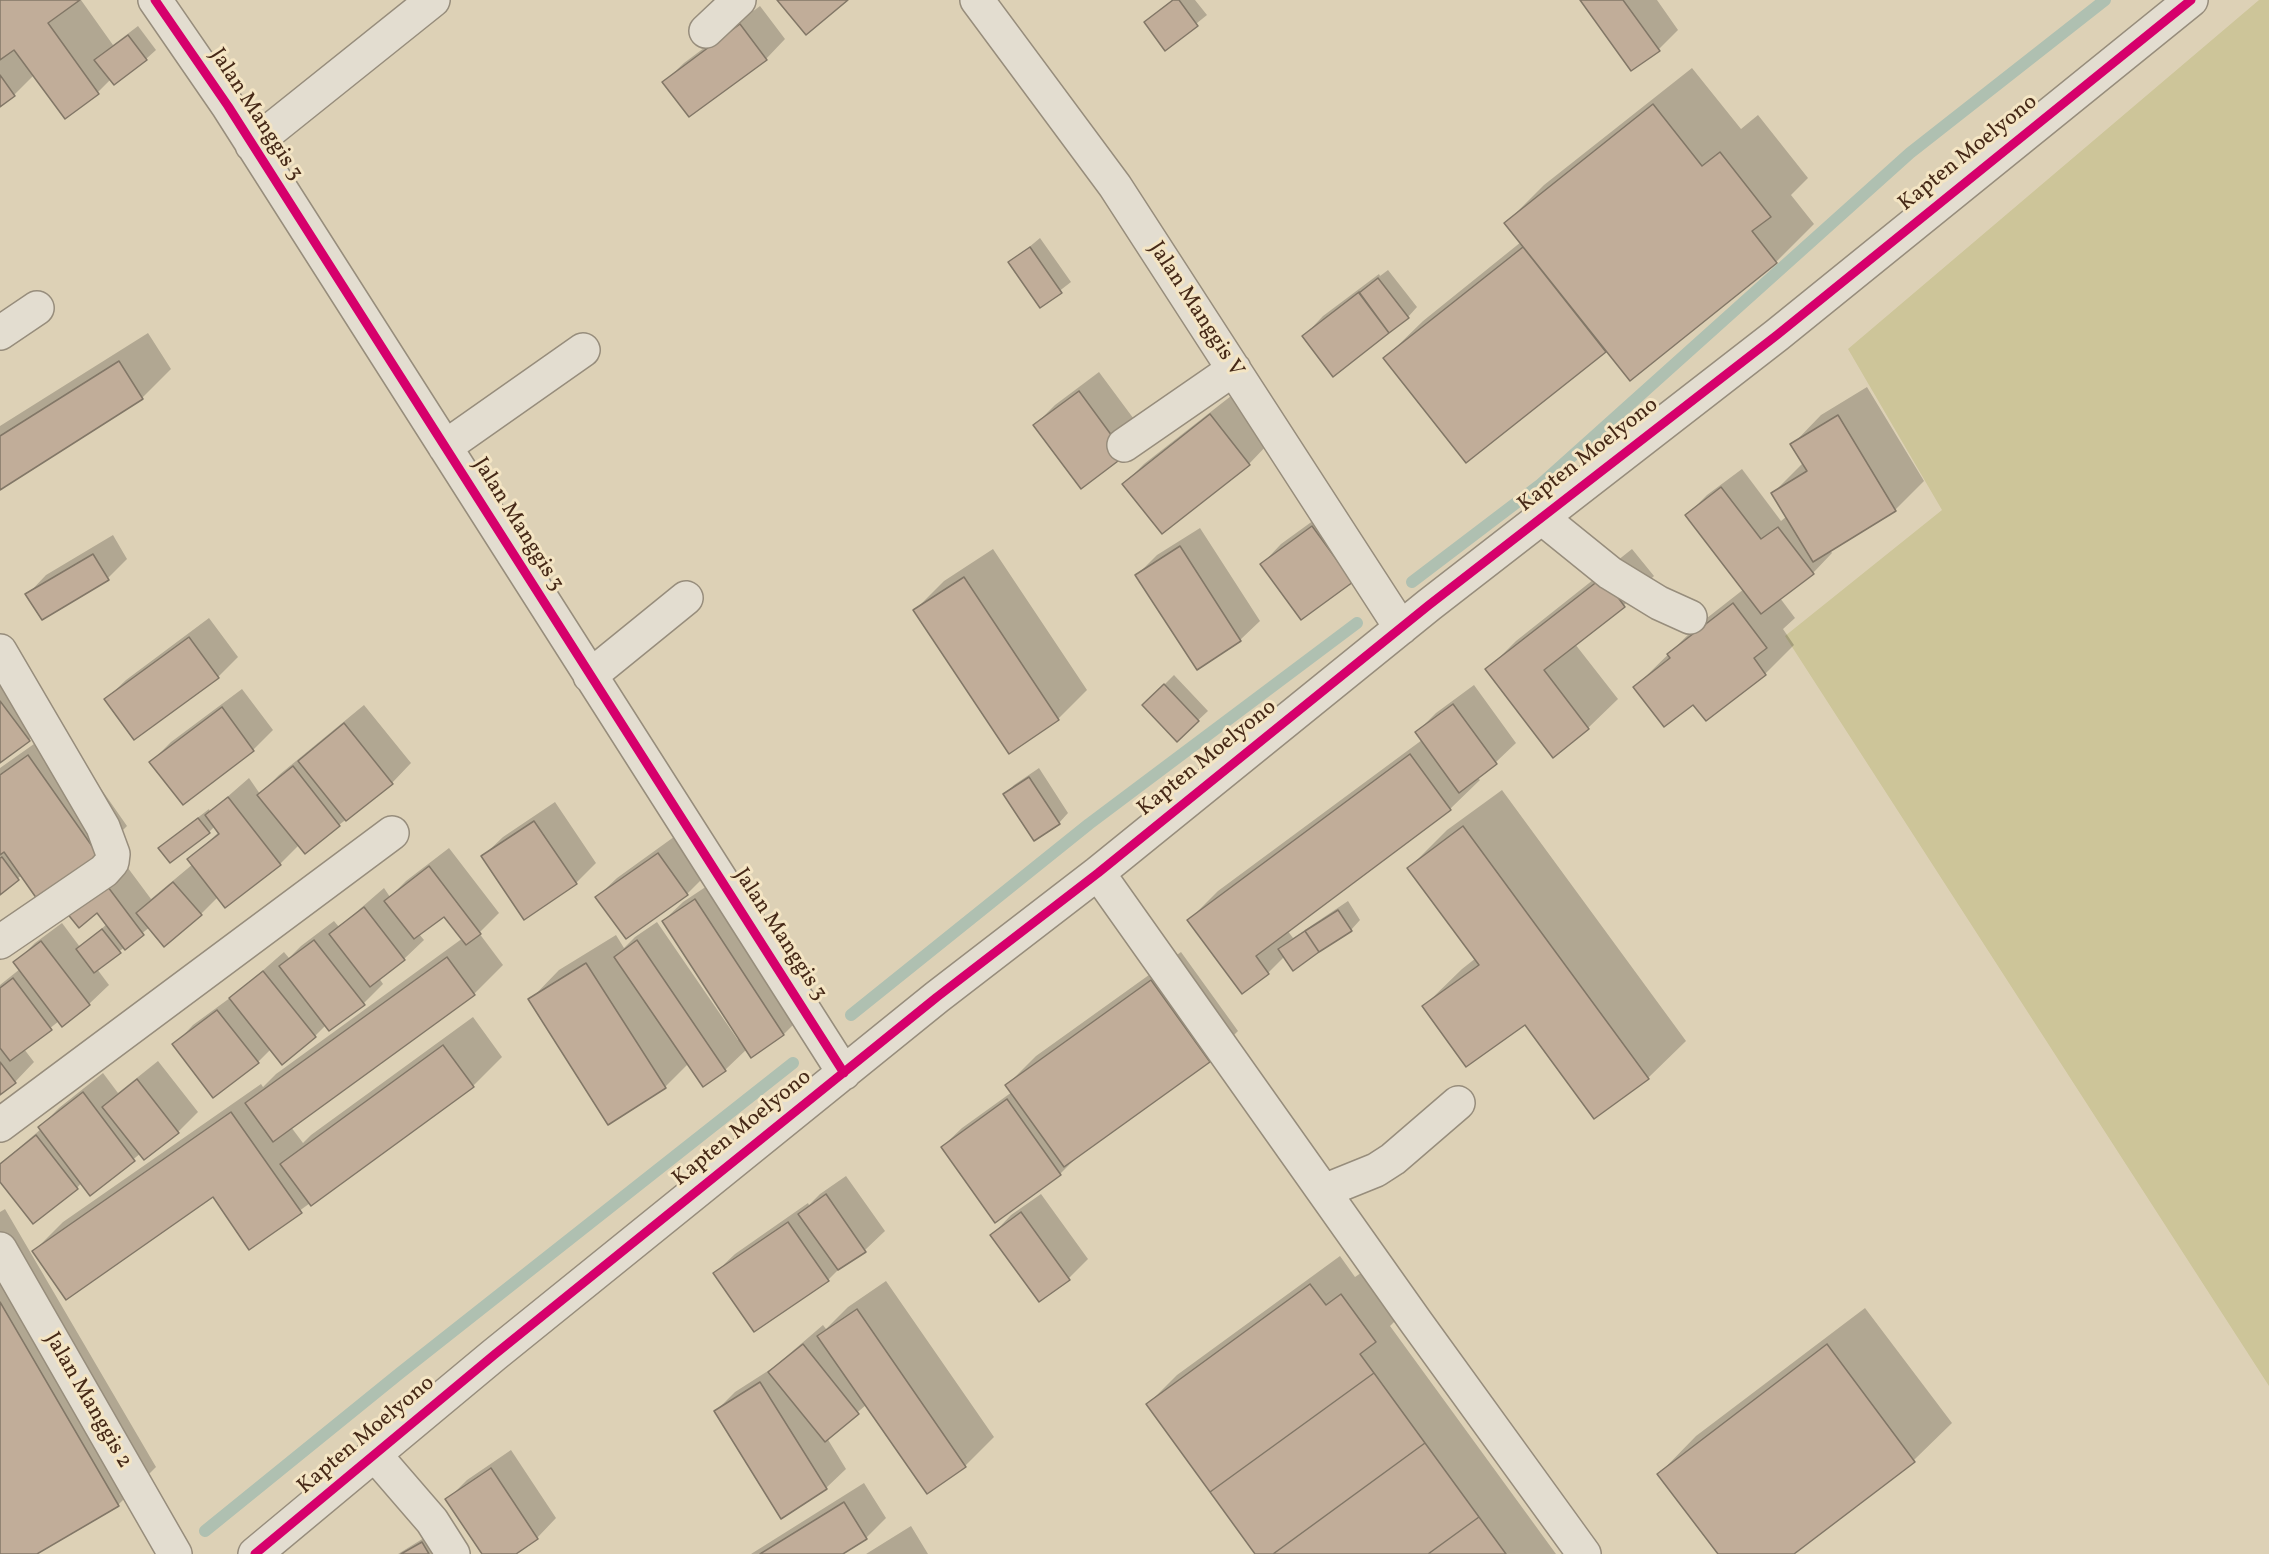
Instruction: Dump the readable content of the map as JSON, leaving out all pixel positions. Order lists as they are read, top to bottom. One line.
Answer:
{"streets":{"street":["Jalan Manggis 3","Kapten Moelyono","Jalan Manggis V","Jalan Manggis 2"]},"crossings":[["Jalan Manggis 3","Kapten Moelyono"],["Kapten Moelyono","Jalan Manggis V"]]}
